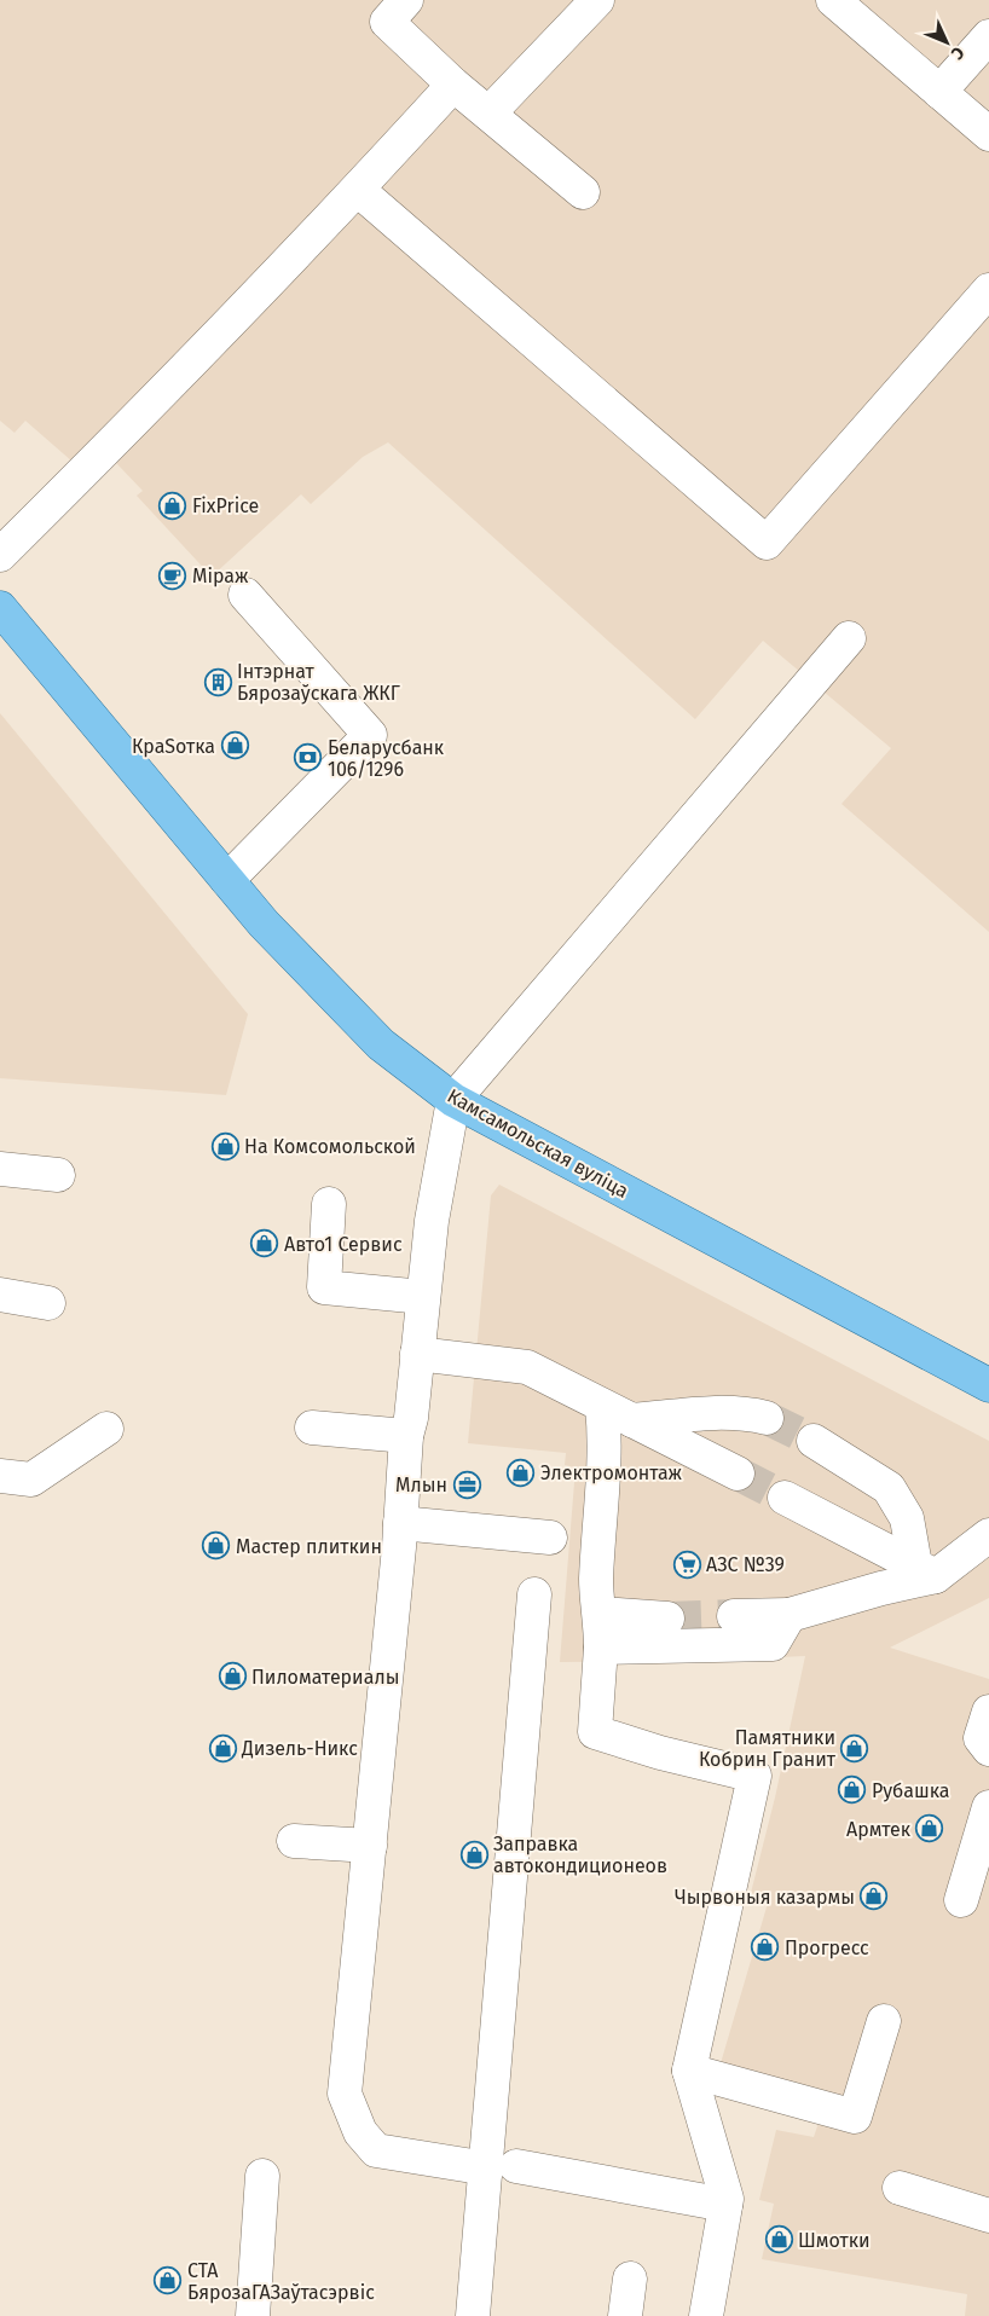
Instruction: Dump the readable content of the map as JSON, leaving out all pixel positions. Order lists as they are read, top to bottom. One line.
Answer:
{"streets":{"main road":["Камсамольская вуліца"]},"places":{"shop":["FixPrice","КраSотка","На Комсомольской","Авто1 Сервис","Электромонтаж","Мастер плиткин","Пиломатериалы","Дизель-Никс","Памятники Кобрин Гранит","Рубашка","Армтек","Заправка автокондиционеов","Чырвоныя казармы","Прогресс","Шмотки","СТА БярозаГАЗаўтасэрвіс"],"cafe":["Міраж"],"building":["Інтэрнат Бярозаўскага ЖКГ"],"bank":["Беларусбанк 106/1296"],"office":["Млын"],"supermarket":["АЗС №39"]},"north":"bottom right"}
